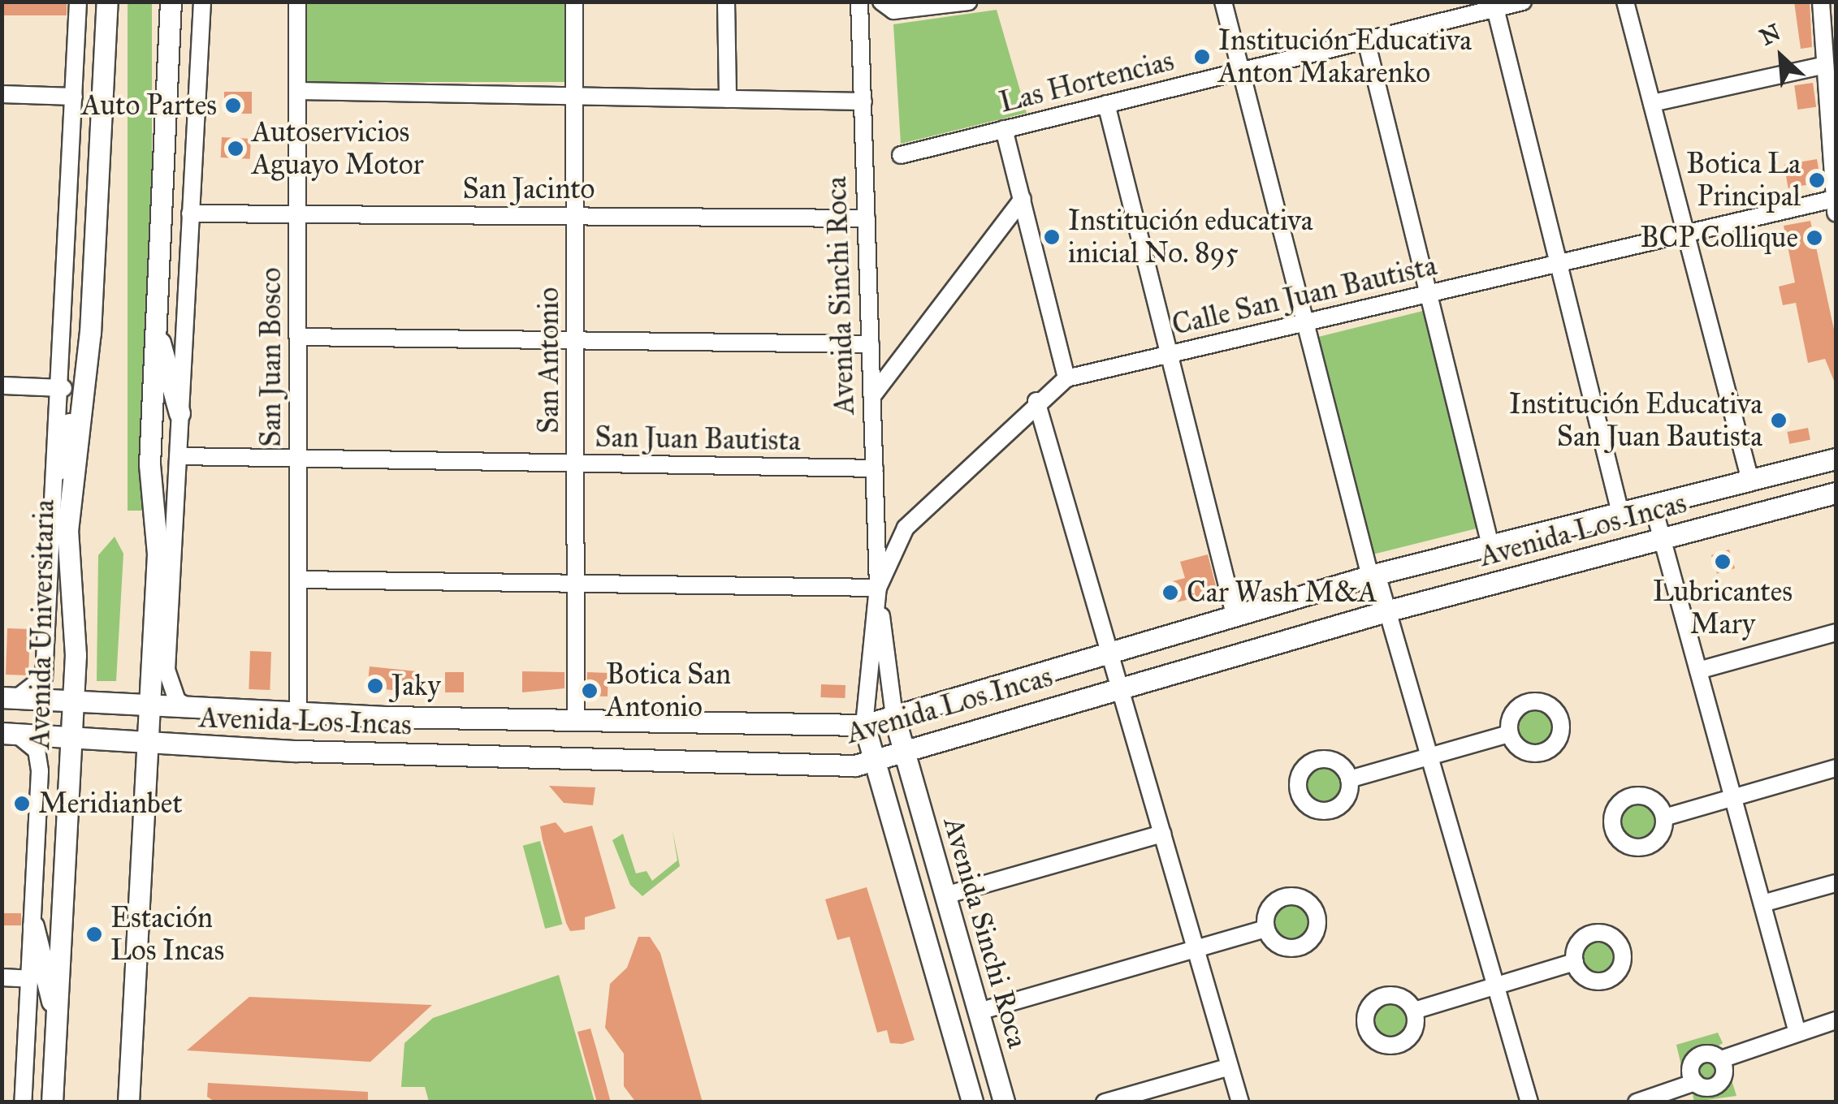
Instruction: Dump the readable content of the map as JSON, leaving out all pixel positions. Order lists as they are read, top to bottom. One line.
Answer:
{"streets":{"main road":["Avenida Sinchi Roca","Avenida Los Incas","Avenida Universitaria"],"street":["Las Hortencias","San Jacinto","Calle San Juan Bautista","San Juan Bosco","San Antonio","San Juan Bautista"]},"crossings":[["San Jacinto","Avenida Sinchi Roca"],["San Jacinto","San Juan Bosco"],["San Jacinto","San Antonio"],["Avenida Sinchi Roca","Calle San Juan Bautista"],["Avenida Sinchi Roca","San Juan Bautista"],["Avenida Sinchi Roca","Avenida Los Incas"],["San Juan Bosco","San Juan Bautista"],["San Juan Bosco","Avenida Los Incas"],["San Antonio","San Juan Bautista"],["San Antonio","Avenida Los Incas"],["Avenida Los Incas","Avenida Universitaria"]],"places":["Institución Educativa Anton Makarenko","Auto Partes","Autoservicios Aguayo Motor","Botica La Principal","Institución educativa inicial No. 895","BCP Collique","Institución Educativa San Juan Bautista","Lubricantes Mary","Car Wash M&A","Jaky","Botica San Antonio","Meridianbet","Estación Los Incas"],"north":"top left"}
